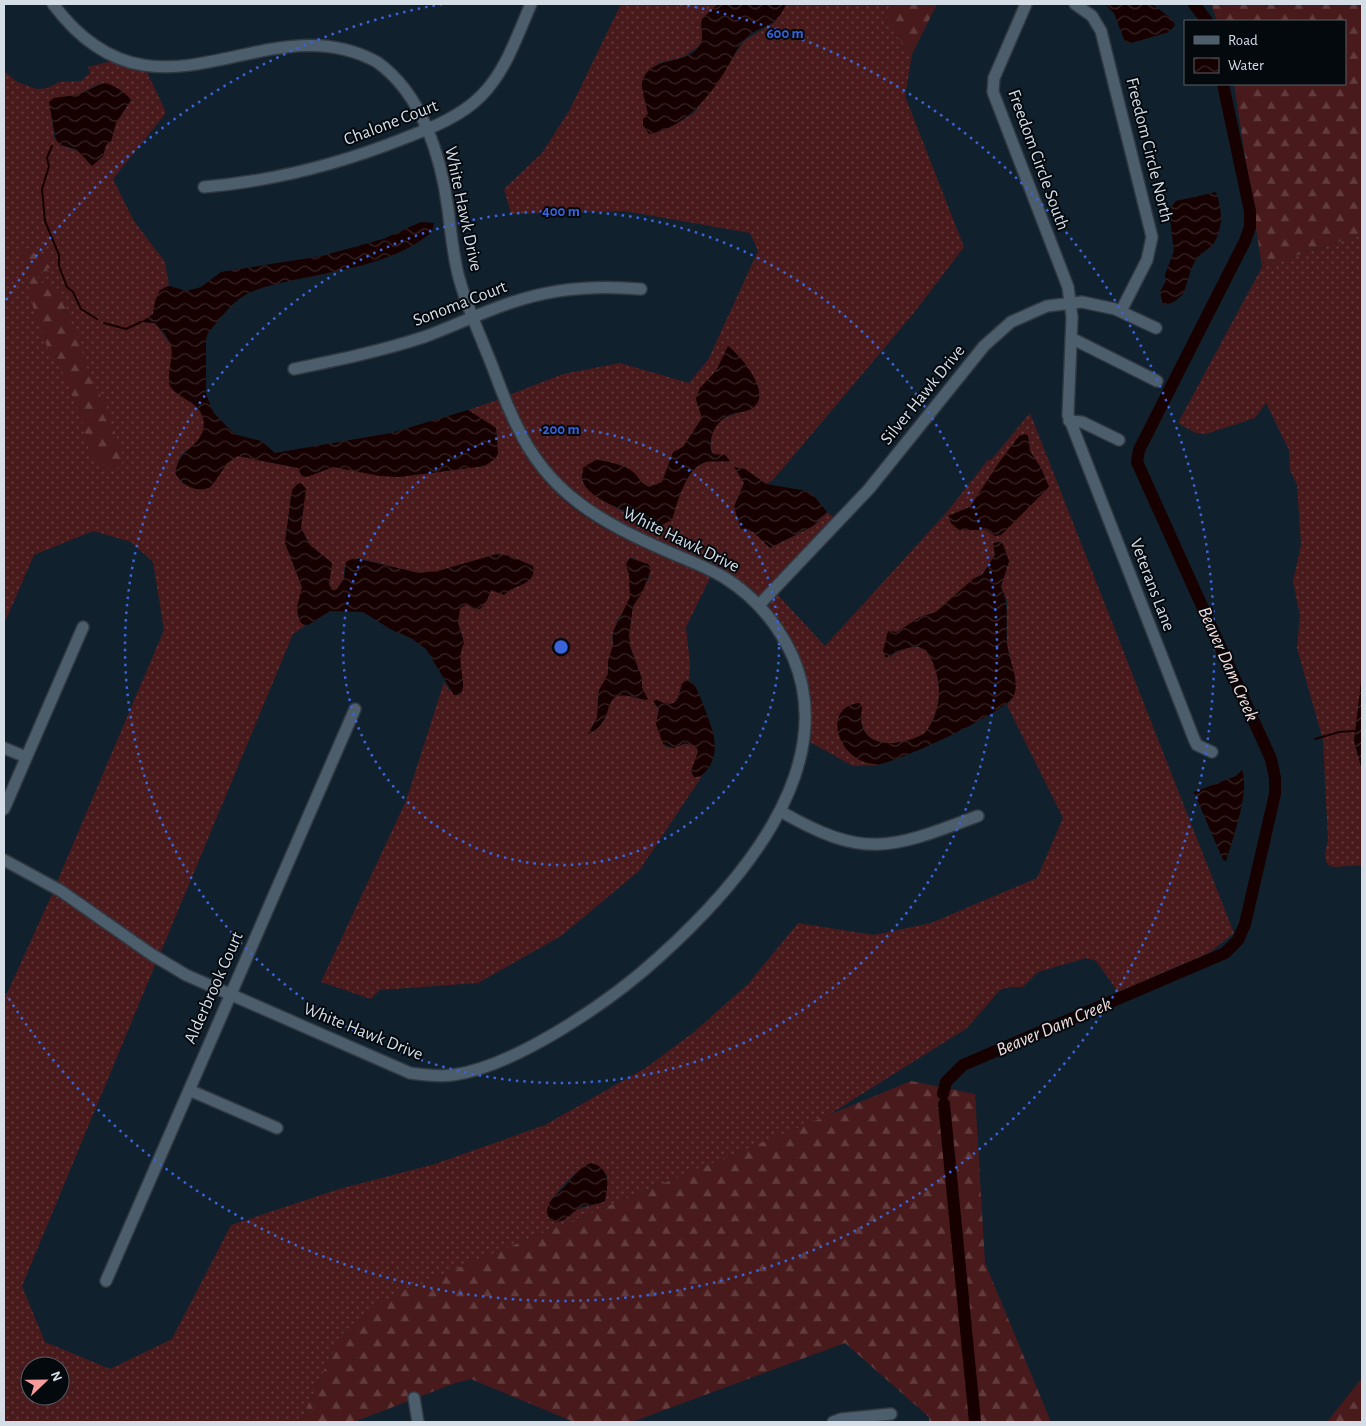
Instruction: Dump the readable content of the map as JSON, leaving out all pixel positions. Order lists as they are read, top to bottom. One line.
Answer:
{"streets":{"street":["Chalone Court","Freedom Circle North","Freedom Circle South","White Hawk Drive","Sonoma Court","Silver Hawk Drive","Veterans Lane","Alderbrook Court"]},"crossings":[["Chalone Court","White Hawk Drive"],["Freedom Circle North","Silver Hawk Drive"],["Freedom Circle South","Silver Hawk Drive"],["Freedom Circle South","Veterans Lane"],["White Hawk Drive","Sonoma Court"],["White Hawk Drive","Silver Hawk Drive"],["White Hawk Drive","Alderbrook Court"],["Silver Hawk Drive","Veterans Lane"]],"water":["Beaver Dam Creek"],"legend":["Road","Water"],"north":"right","rings":["600 m","400 m","200 m"]}
